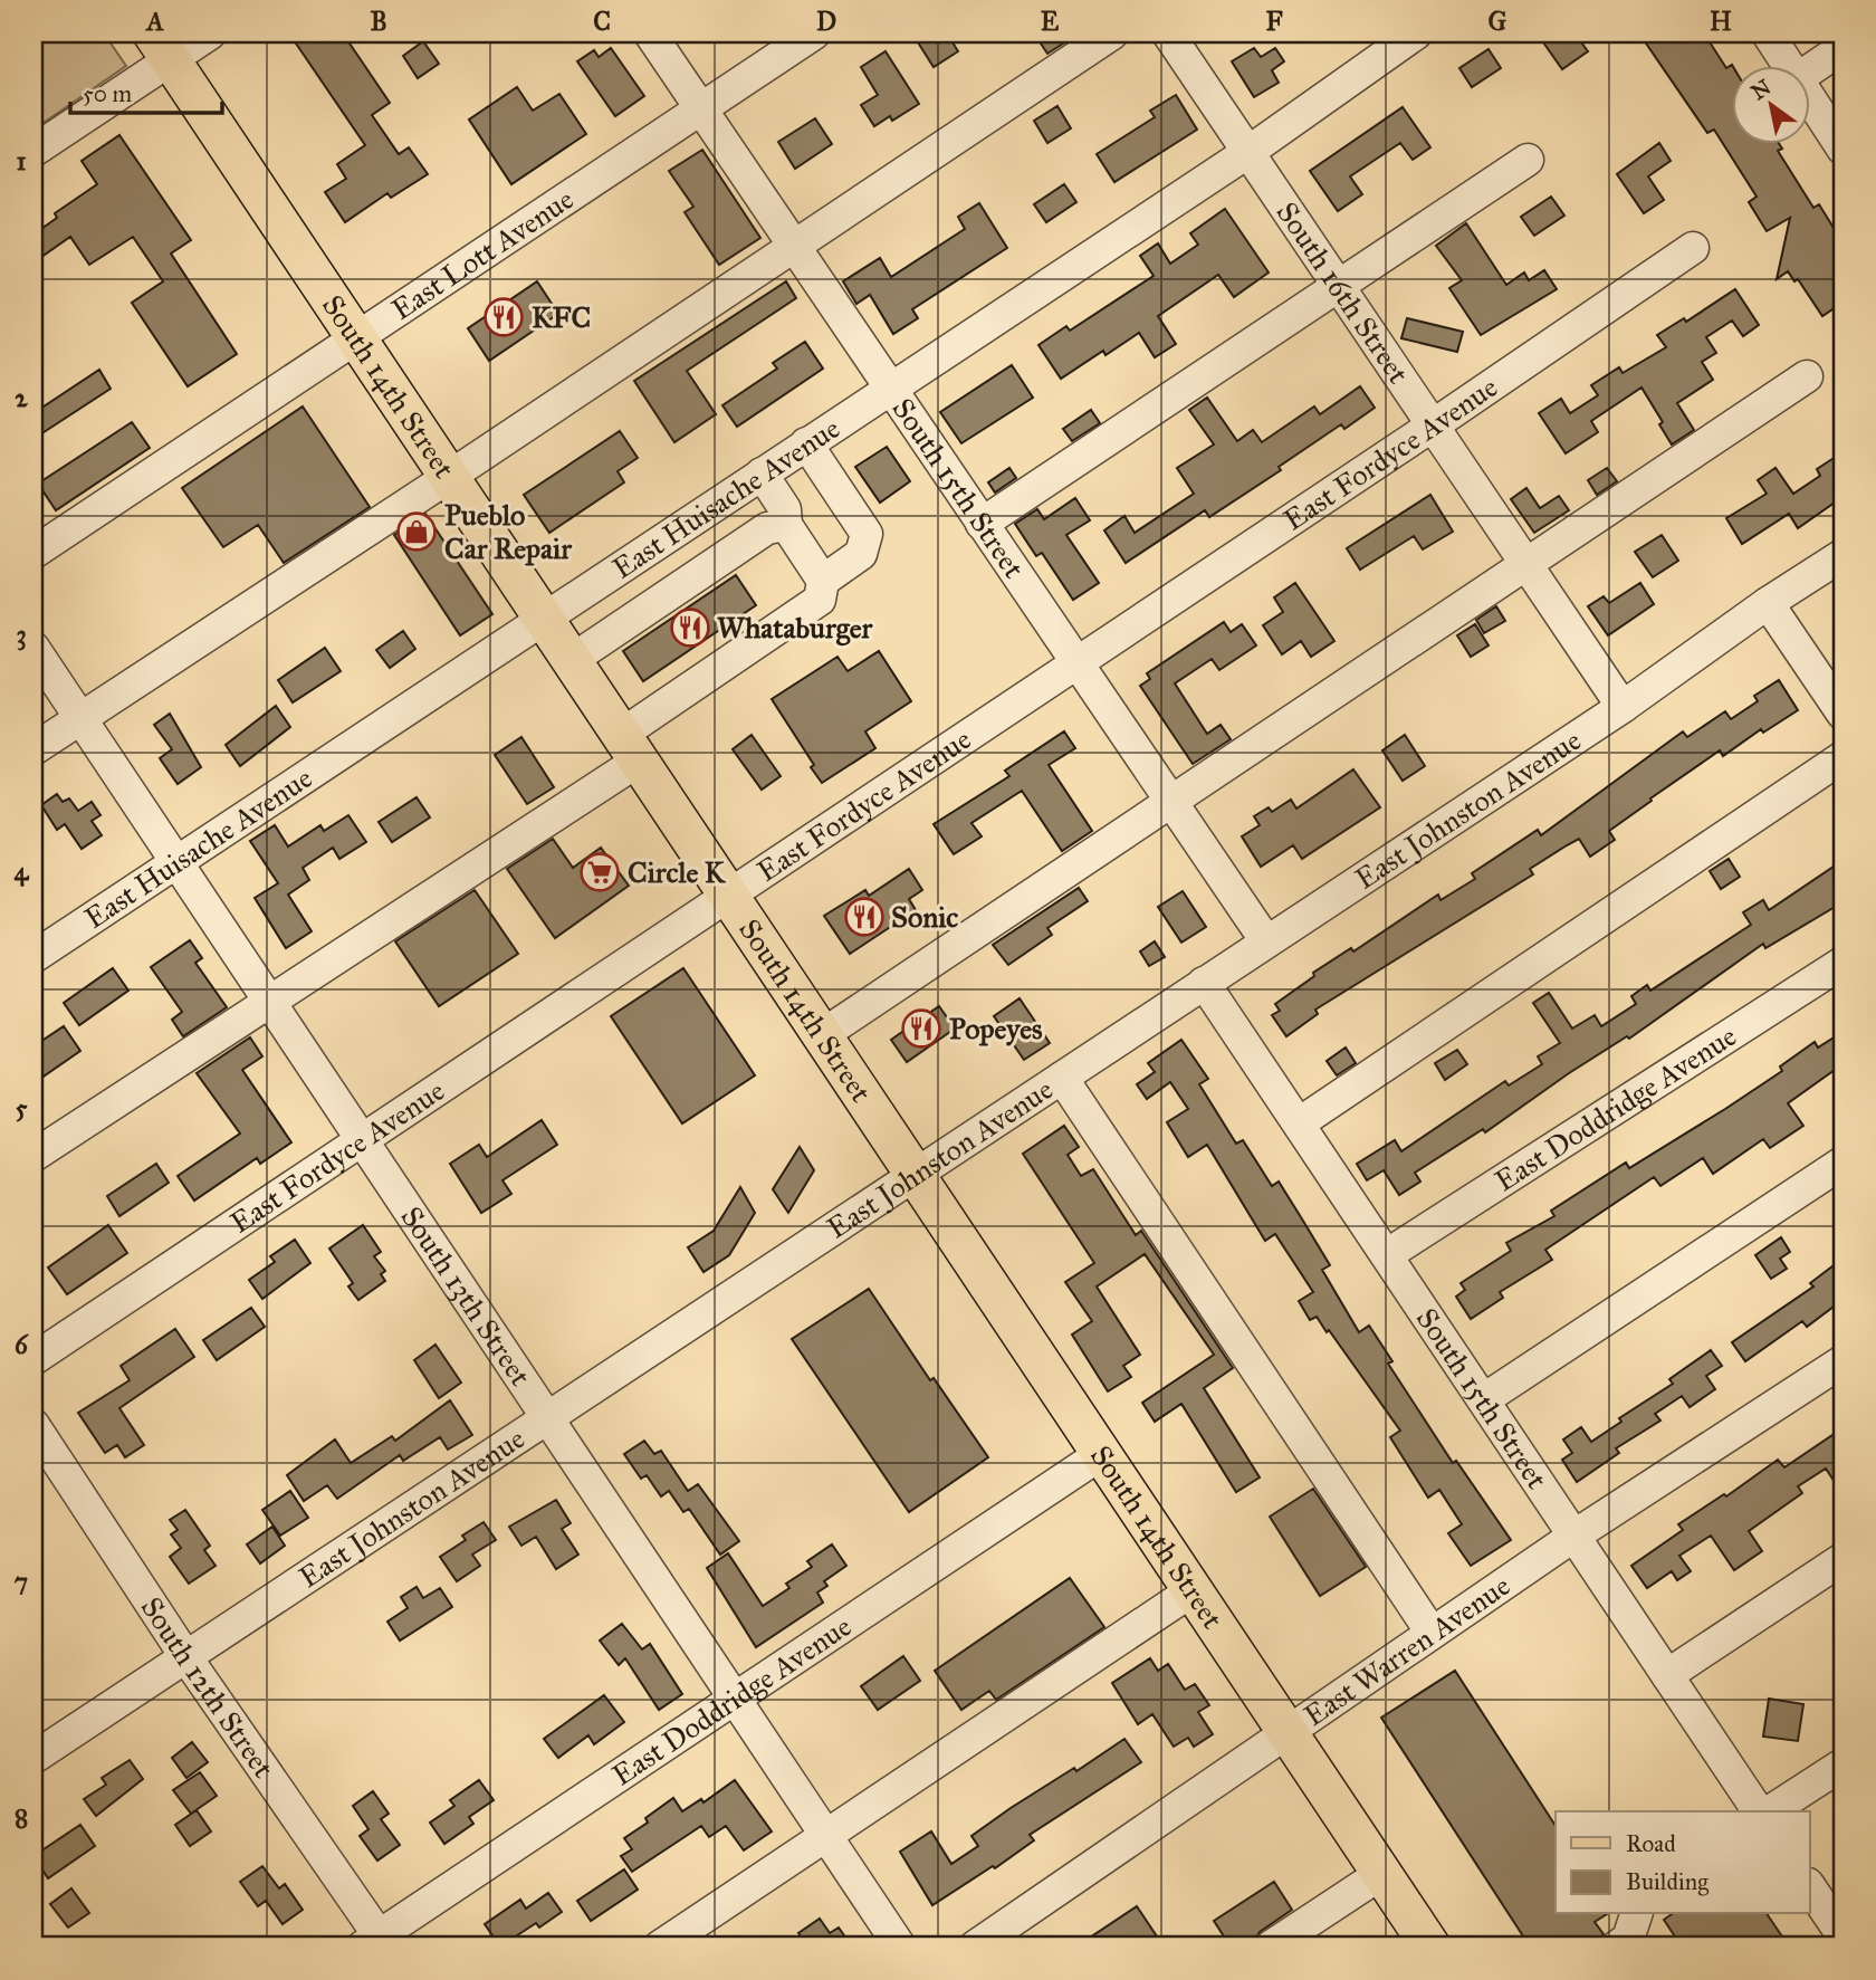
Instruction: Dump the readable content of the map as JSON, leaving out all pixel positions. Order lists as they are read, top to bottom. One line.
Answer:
{"streets":{"main road":["South 14th Street"],"street":["East Lott Avenue","South 16th Street","East Fordyce Avenue","South 15th Street","East Huisache Avenue","East Johnston Avenue","East Doddridge Avenue","South 13th Street","East Warren Avenue","South 12th Street"]},"crossings":[["East Lott Avenue","South 14th Street"],["East Lott Avenue","South 15th Street"],["South 16th Street","East Fordyce Avenue"],["South 16th Street","East Huisache Avenue"],["South 16th Street","East Johnston Avenue"],["South 14th Street","East Fordyce Avenue"],["South 14th Street","East Huisache Avenue"],["South 14th Street","East Johnston Avenue"],["South 14th Street","East Doddridge Avenue"],["South 14th Street","East Warren Avenue"],["East Fordyce Avenue","South 15th Street"],["East Fordyce Avenue","South 13th Street"],["South 15th Street","East Huisache Avenue"],["South 15th Street","East Johnston Avenue"],["South 15th Street","East Doddridge Avenue"],["South 15th Street","East Warren Avenue"],["East Huisache Avenue","South 13th Street"],["East Johnston Avenue","South 13th Street"],["East Johnston Avenue","South 12th Street"],["East Doddridge Avenue","South 13th Street"],["East Doddridge Avenue","South 12th Street"]],"places":{"restaurant":["KFC","Whataburger","Sonic","Popeyes"],"shop":["Pueblo Car Repair"],"supermarket":["Circle K"]},"legend":["Road","Building"],"scale_bar":"50 m","north":"top left","grid":{"columns":["A","B","C","D","E","F","G","H"],"rows":["1","2","3","4","5","6","7","8"]}}
